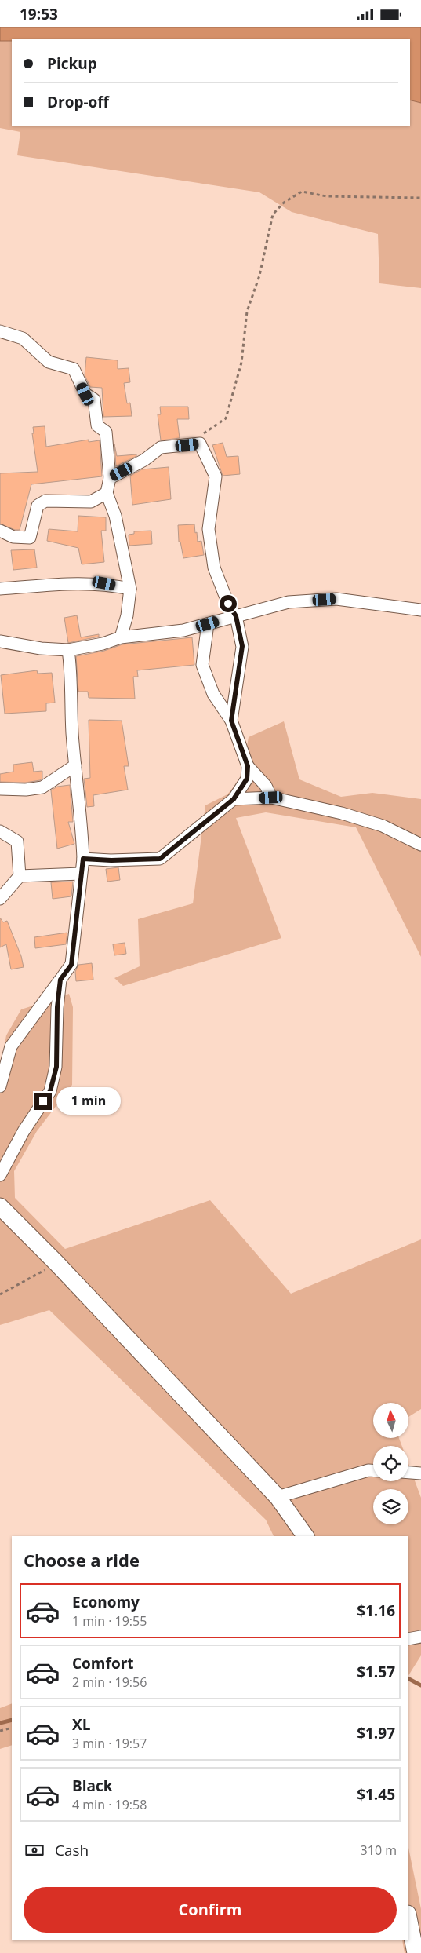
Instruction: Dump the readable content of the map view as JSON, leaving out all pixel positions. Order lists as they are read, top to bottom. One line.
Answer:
{"north":"top","page":{"status":"19:53","banner":["Pickup","Drop-off"],"bubble":"1 min","heading":"Choose a ride","list":[{"name":"Economy","note":"1 min · 19:55","value":"$1.16"},{"name":"Comfort","note":"2 min · 19:56","value":"$1.57"},{"name":"XL","note":"3 min · 19:57","value":"$1.97"},{"name":"Black","note":"4 min · 19:58","value":"$1.45"}],"pay":["Cash","310 m"],"buttons":"Confirm"}}
